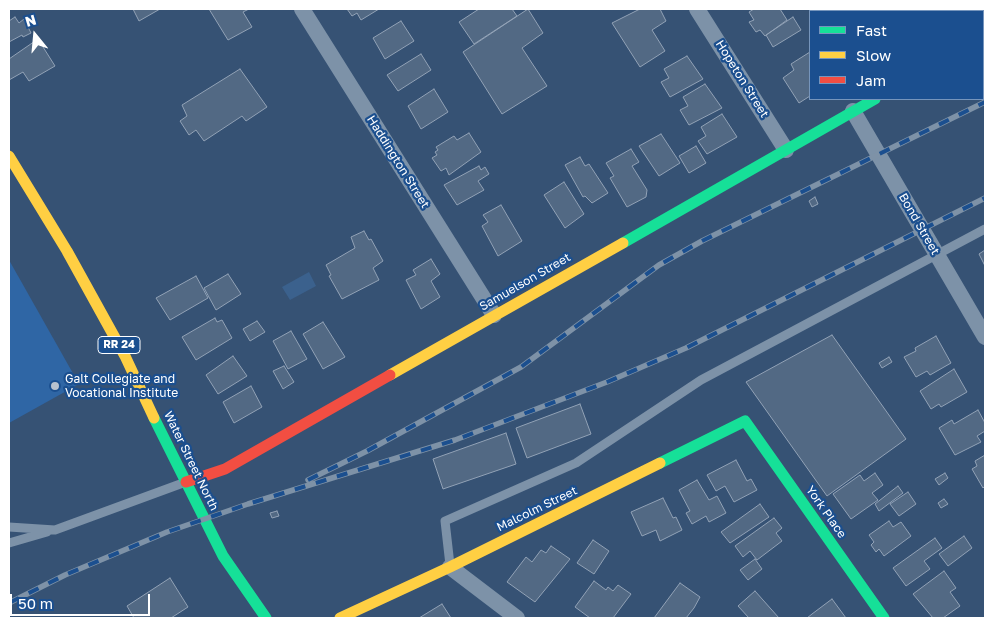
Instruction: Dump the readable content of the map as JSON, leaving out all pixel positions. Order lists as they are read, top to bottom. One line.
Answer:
{"streets":{"street":["Hopeton Street","Haddington Street","Bond Street","Samuelson Street","RR 24","Water Street North","Malcolm Street","York Place"]},"crossings":[["Hopeton Street","Samuelson Street"],["Haddington Street","Samuelson Street"],["Bond Street","Samuelson Street"],["Samuelson Street","Water Street North"],["Malcolm Street","York Place"]],"places":["Galt Collegiate and Vocational Institute"],"legend":["Fast","Slow","Jam"],"scale_bar":"50 m","north":"top"}
